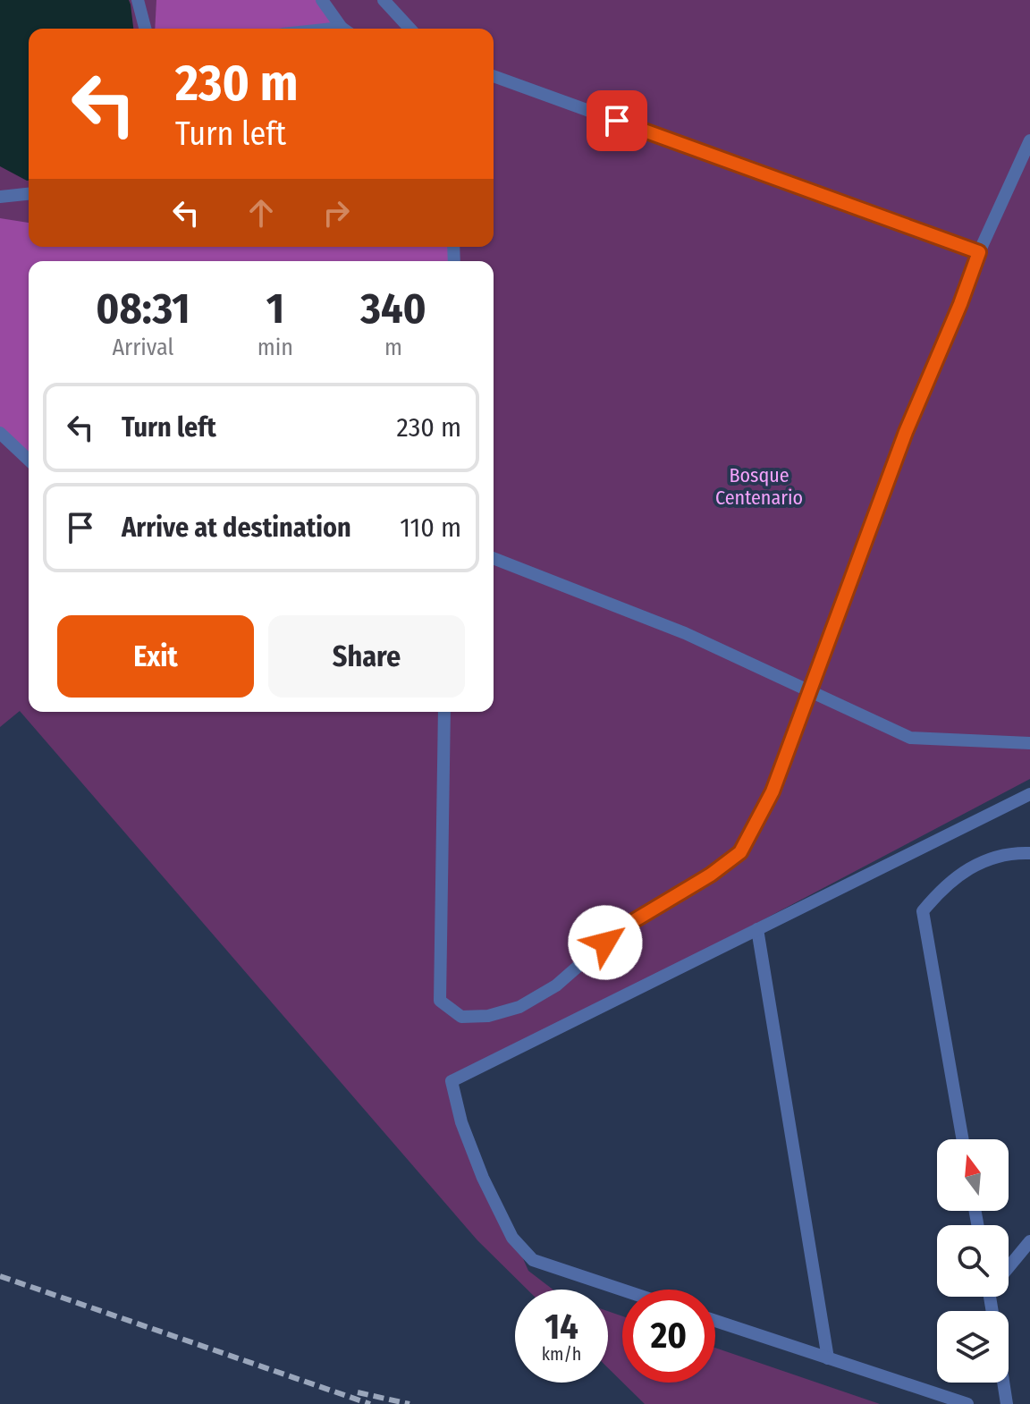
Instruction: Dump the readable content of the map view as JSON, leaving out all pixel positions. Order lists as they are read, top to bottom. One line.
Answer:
{"parks":["Bosque Centenario"],"north":"top","page":{"turn":["230 m","Turn left"],"eta":["08:31","Arrival","1","min","340","m"],"list":[{"name":"Turn left","value":"230 m"},{"name":"Arrive at destination","value":"110 m"}],"buttons":["Exit","Share"],"speed":"14 km/h","limit":"20"}}
